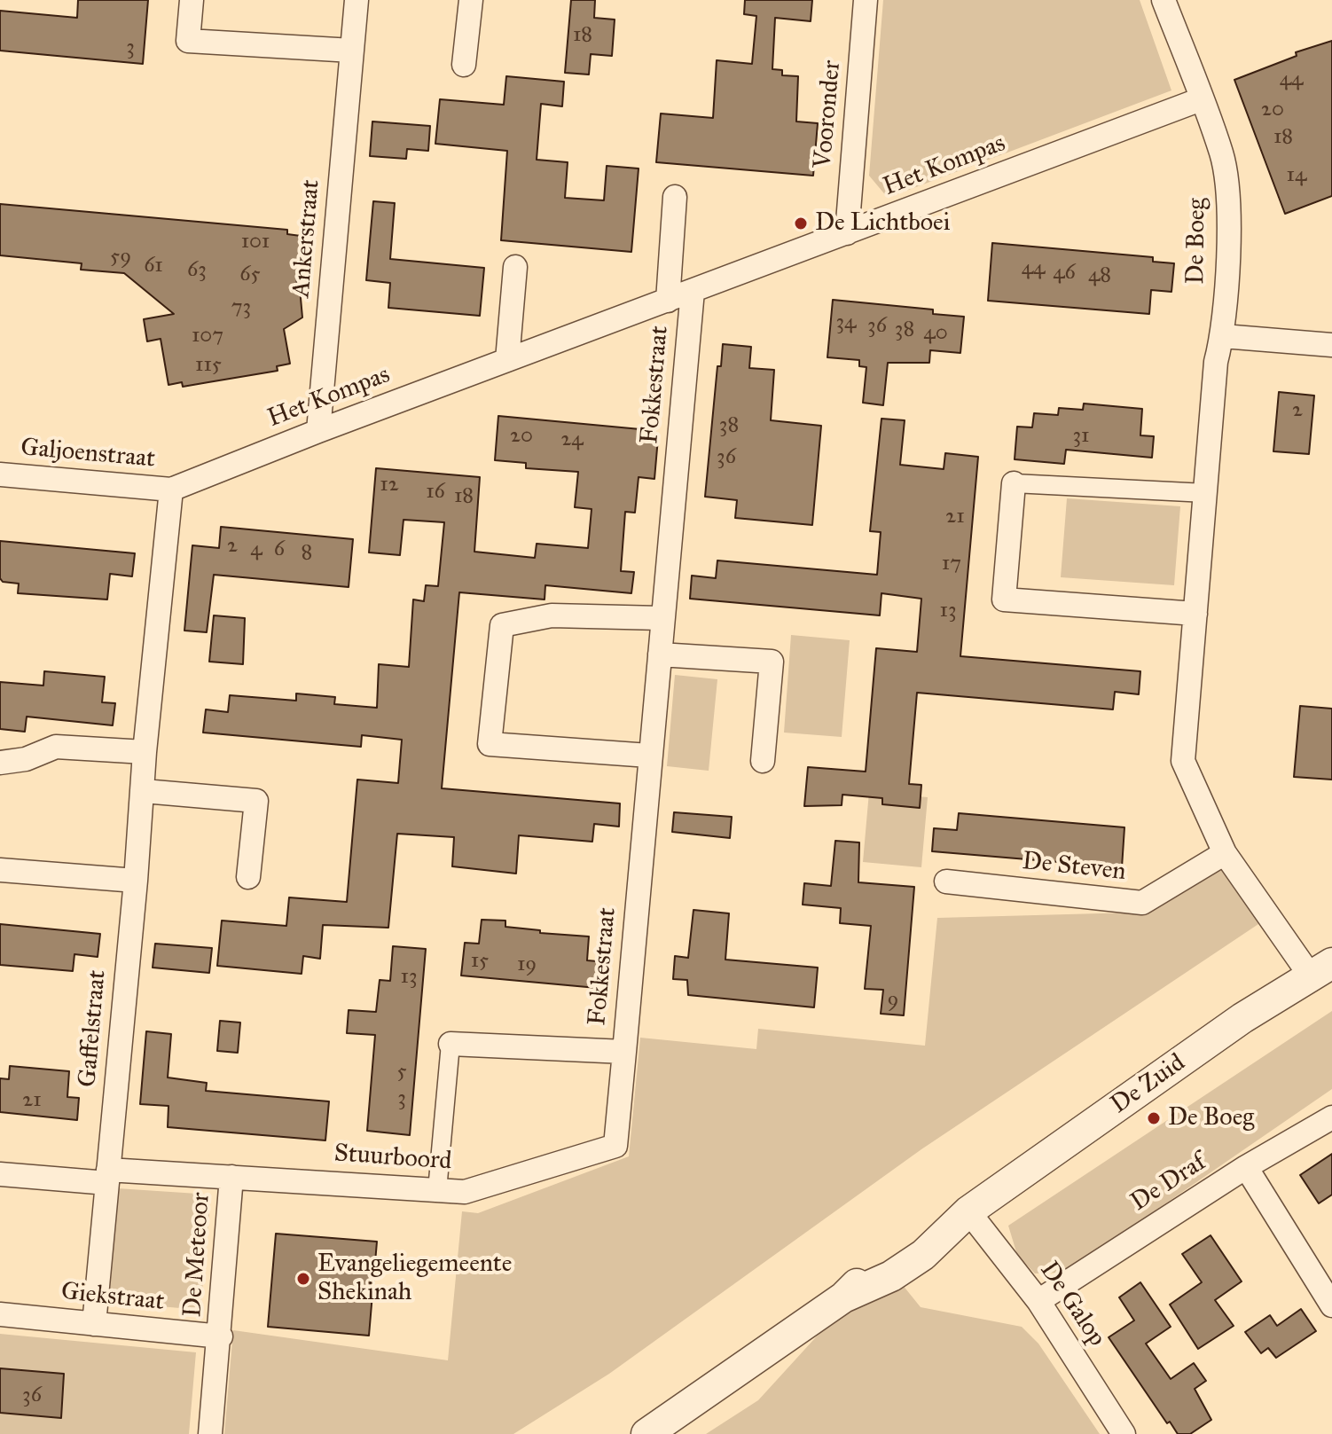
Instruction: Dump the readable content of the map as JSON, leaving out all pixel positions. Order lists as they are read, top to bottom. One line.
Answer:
{"streets":{"street":["Vooronder","Het Kompas","Ankerstraat","De Boeg","Fokkestraat","Galjoenstraat","De Steven","Gaffelstraat","De Zuid","Stuurboord","De Draf","De Meteoor","Giekstraat","De Galop"]},"crossings":[["Vooronder","Het Kompas"],["Het Kompas","Ankerstraat"],["Het Kompas","De Boeg"],["Het Kompas","Fokkestraat"],["Het Kompas","Galjoenstraat"],["Het Kompas","Gaffelstraat"],["De Boeg","De Steven"],["De Boeg","De Zuid"],["Fokkestraat","Stuurboord"],["Galjoenstraat","Gaffelstraat"],["Gaffelstraat","Stuurboord"],["Gaffelstraat","Giekstraat"],["De Zuid","De Galop"],["Stuurboord","De Meteoor"],["De Draf","De Galop"],["De Meteoor","Giekstraat"]],"places":["De Lichtboei","De Boeg","Evangeliegemeente Shekinah"],"house_numbers":["18","3","44","20","18","14","101","59","61","44","63","46","65","48","73","34","36","38","40","107","115","2","38","20","31","24","36","12","16","18","21","2","4","6","8","17","13","15","19","13","9","5","3","21","36"]}
